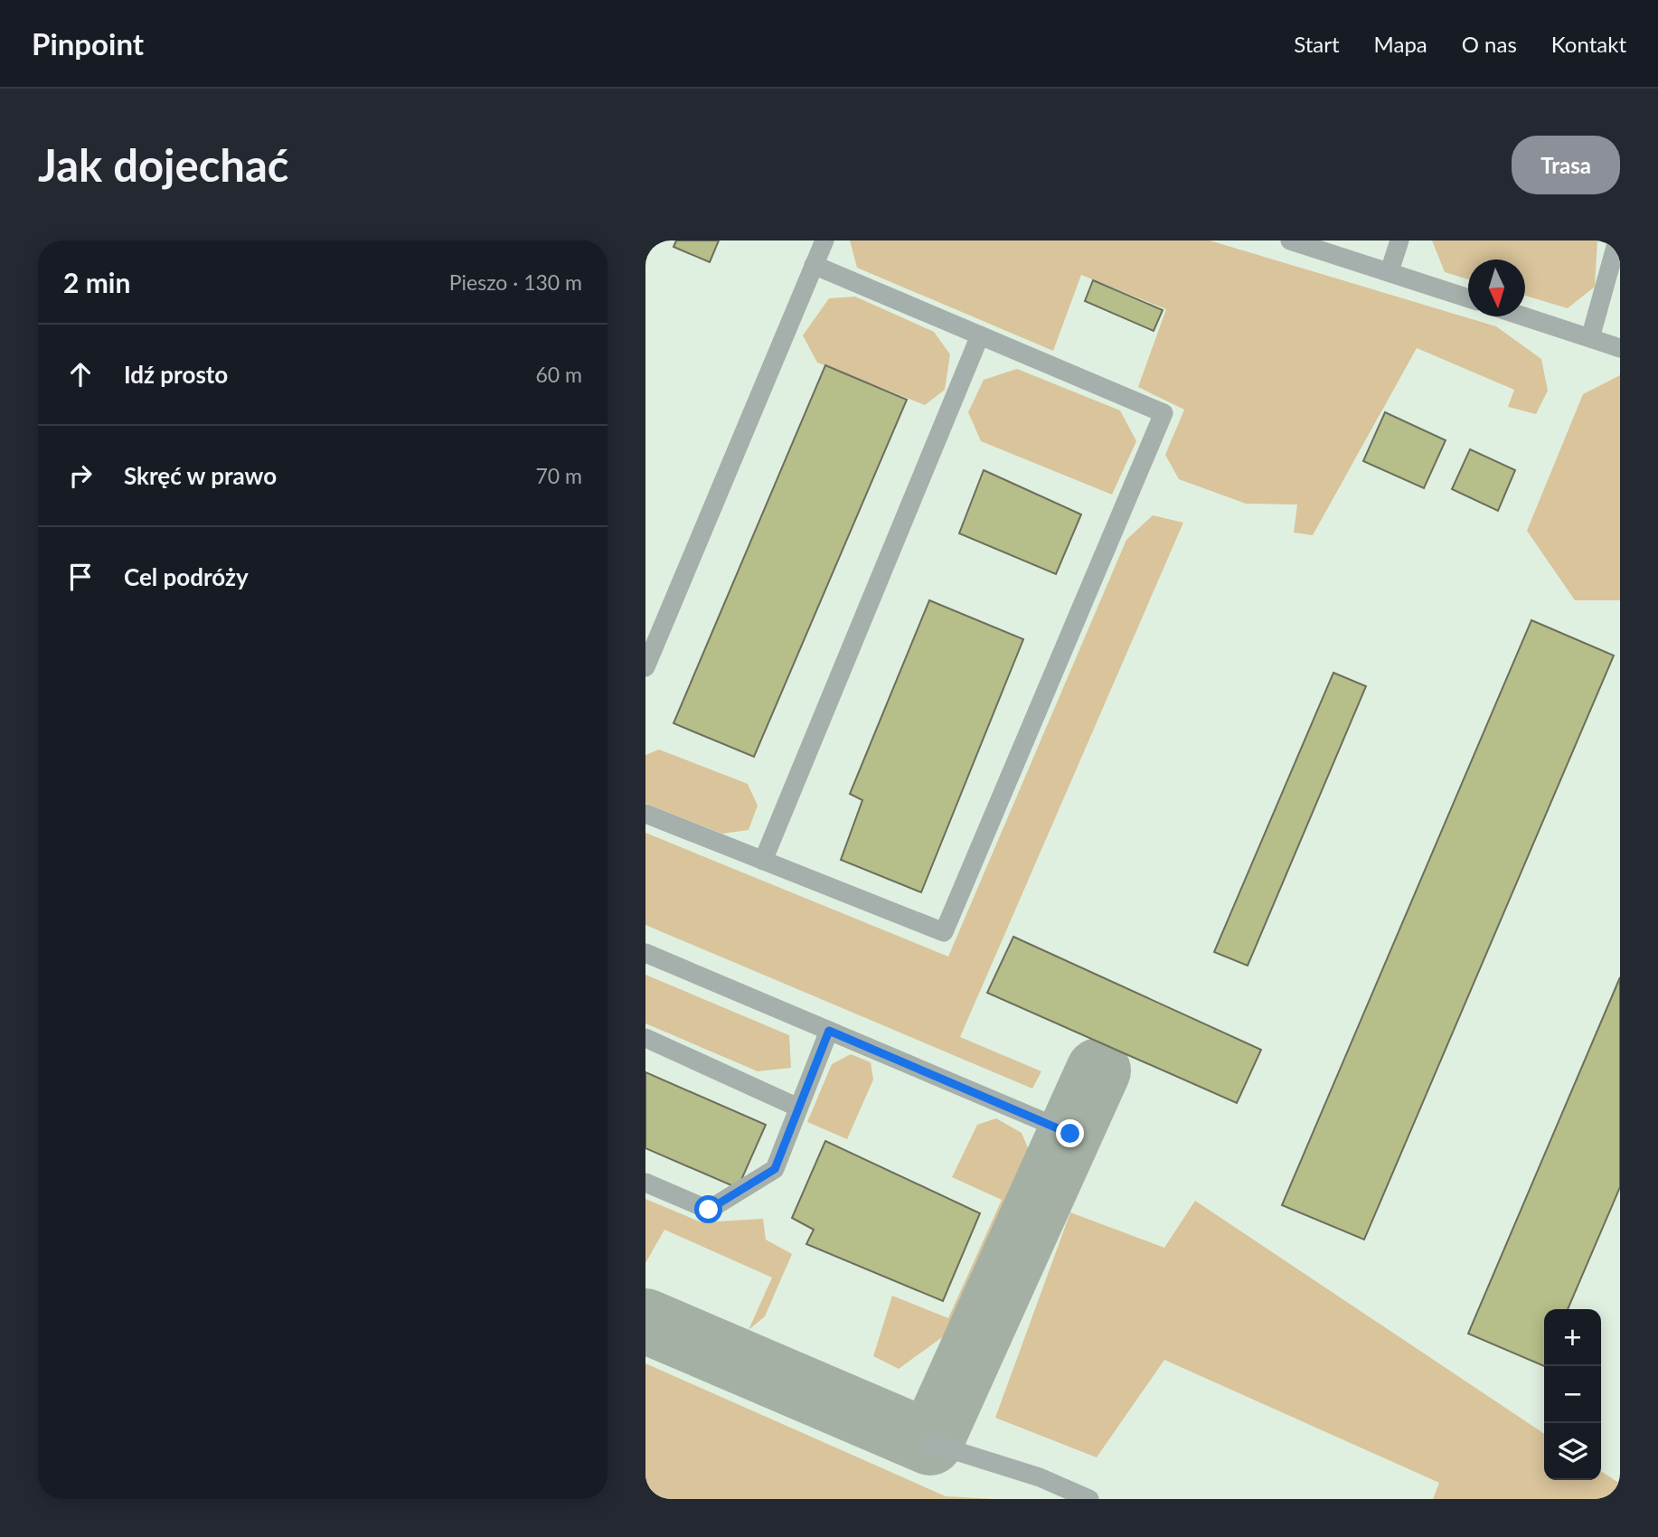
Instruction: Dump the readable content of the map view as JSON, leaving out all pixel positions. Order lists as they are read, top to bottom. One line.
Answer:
{"north":"bottom","page":{"header":"Pinpoint","nav":["Start","Mapa","O nas","Kontakt"],"buttons":"Trasa","title":"Jak dojechać","heading":["2 min","Pieszo · 130 m"],"list":[["Idź prosto","60 m"],["Skręć w prawo","70 m"],"Cel podróży"],"map_buttons":["+","−"]}}
